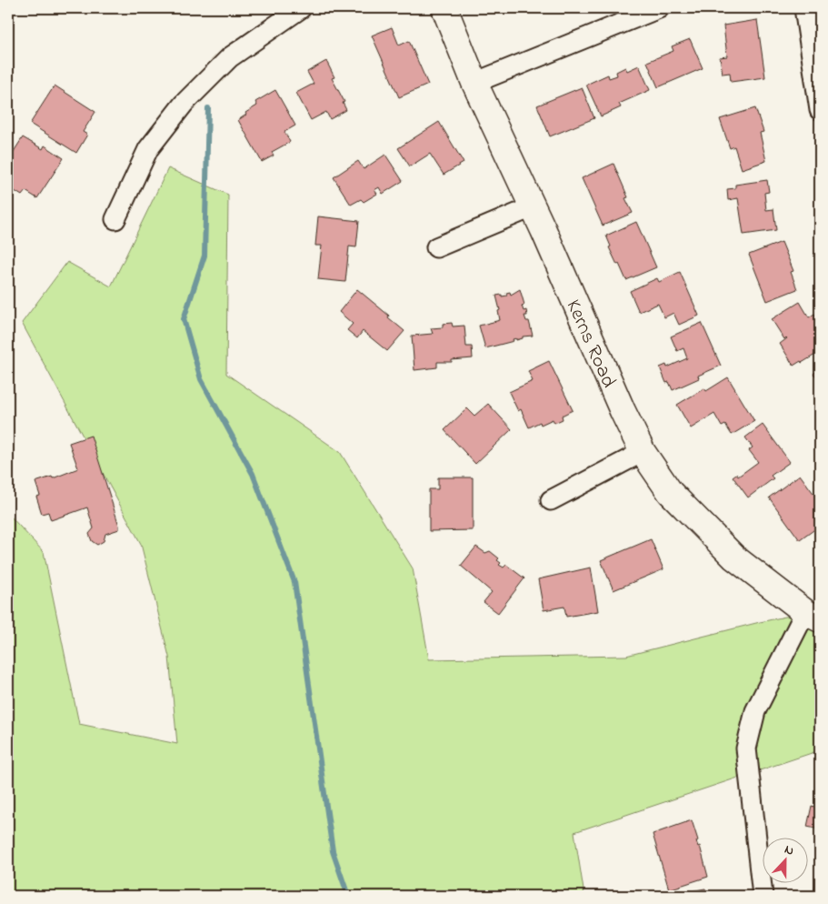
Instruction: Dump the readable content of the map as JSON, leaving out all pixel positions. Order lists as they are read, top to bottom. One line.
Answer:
{"streets":{"street":["Kerns Road"]},"north":"top"}
